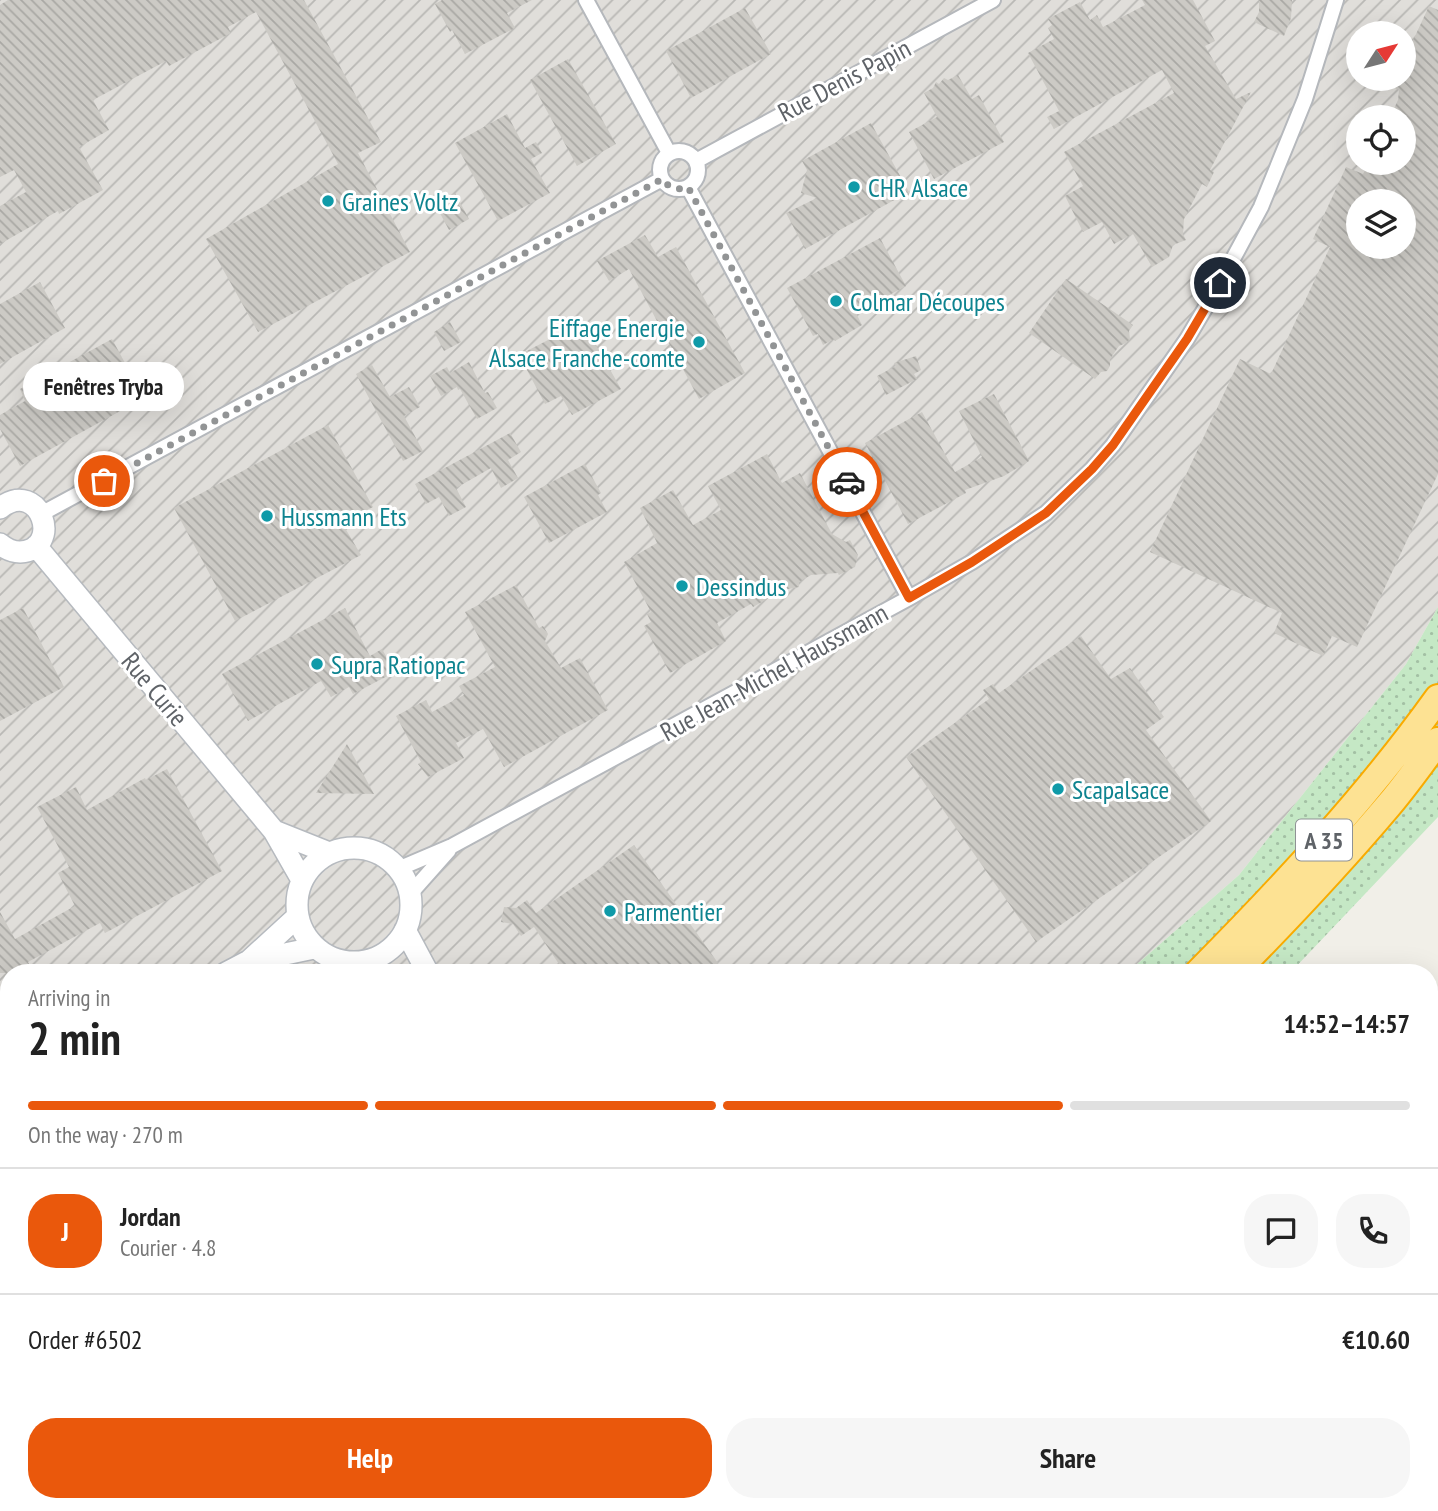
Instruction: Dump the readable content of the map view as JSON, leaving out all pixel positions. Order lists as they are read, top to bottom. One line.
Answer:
{"streets":{"highway":["A 35"],"main road":["Rue Curie"],"street":["Rue Denis Papin","Rue Jean-Michel Haussmann"]},"places":["CHR Alsace","Graines Voltz","Colmar Découpes","Eiffage Energie Alsace Franche-comte","Fenêtres Tryba","Hussmann Ets","Dessindus","Supra Ratiopac","Scapalsace","Parmentier"],"north":"top right","page":{"bubble":"Fenêtres Tryba","heading":["2 min","Arriving in","14:52–14:57"],"panel":["Jordan","Courier · 4.8","Order #6502","€10.60"],"bar":"On the way · 270 m","round":"J","buttons":["Help","Share"]}}
